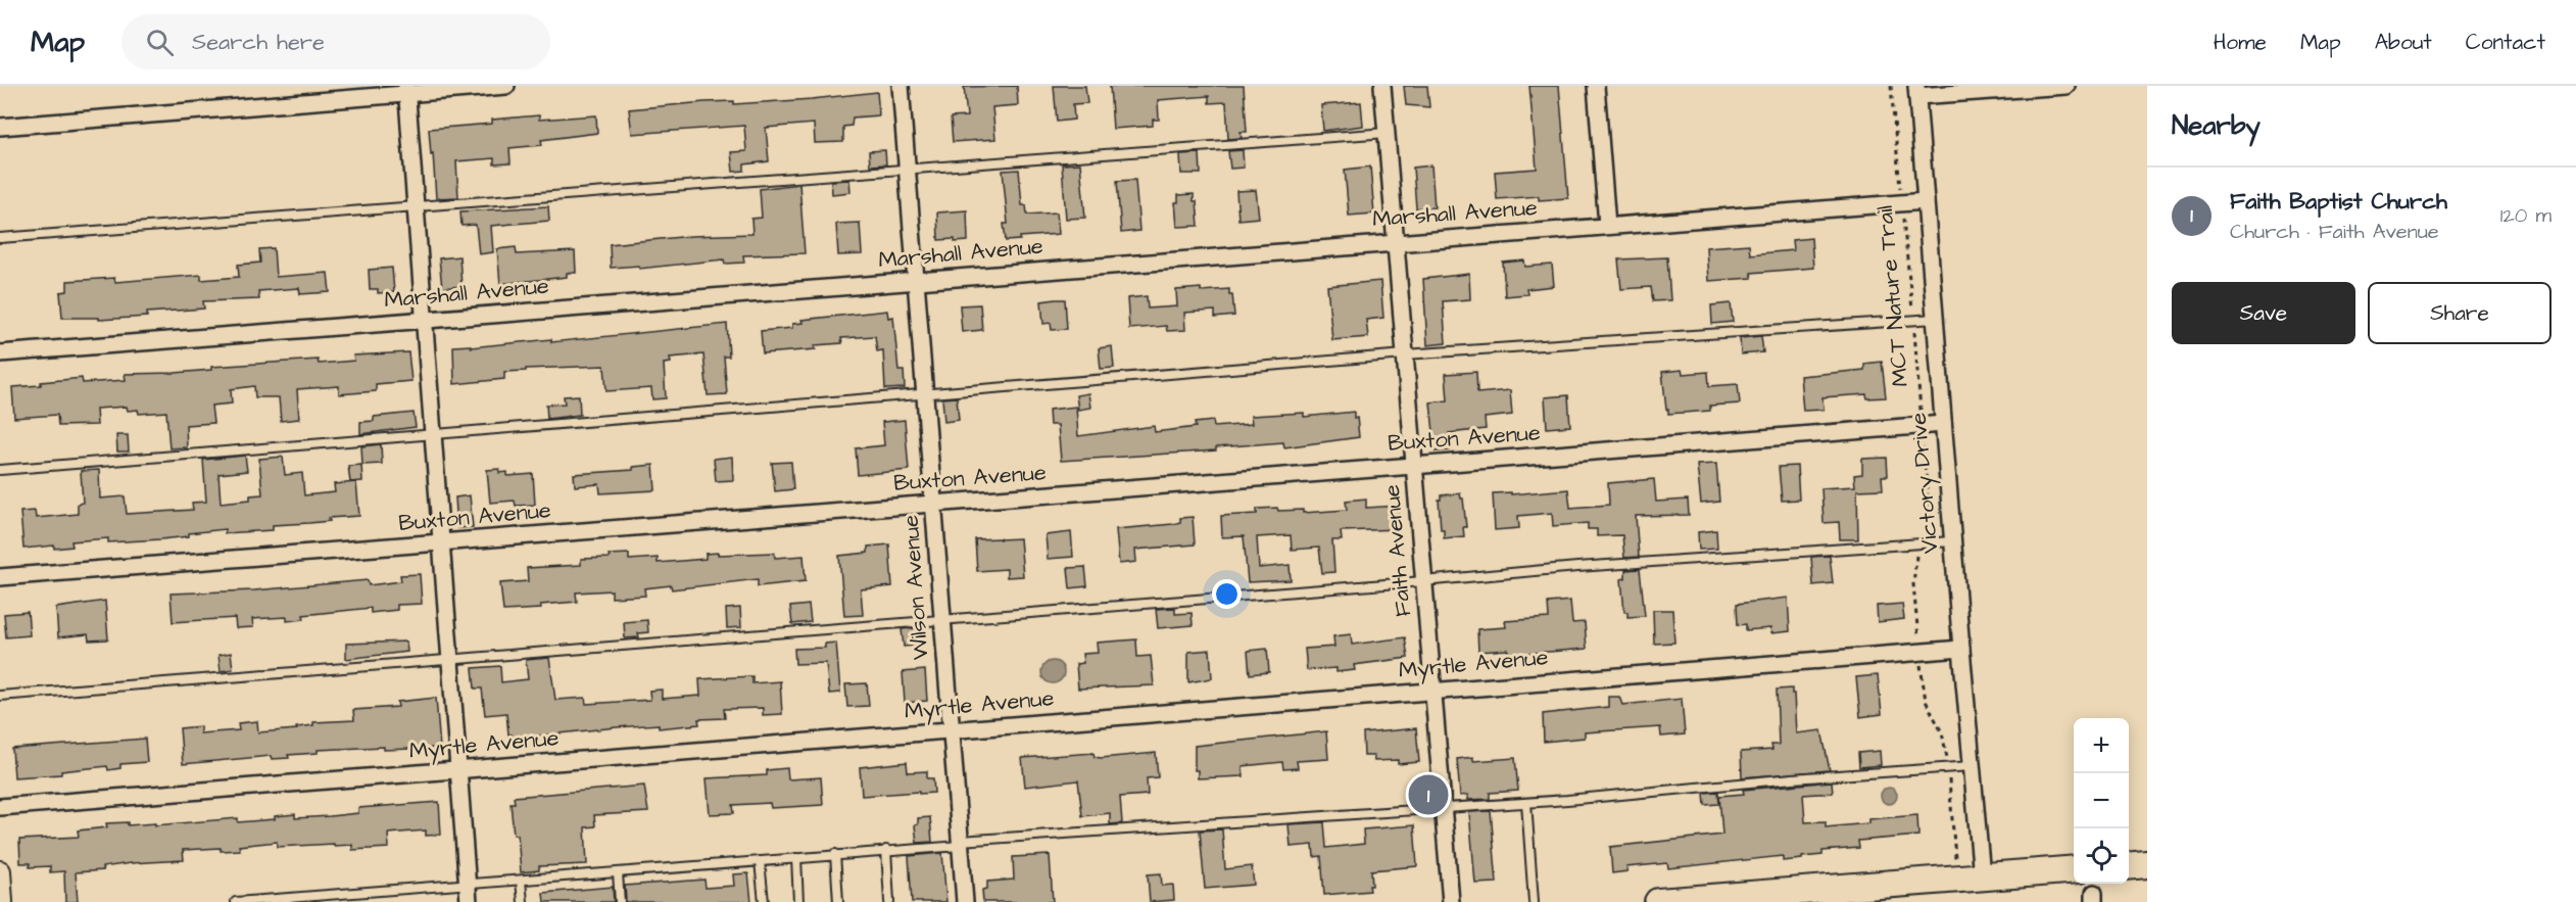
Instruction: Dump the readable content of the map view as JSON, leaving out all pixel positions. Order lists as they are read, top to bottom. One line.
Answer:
{"streets":{"street":["Marshall Avenue","Buxton Avenue","Victory Drive","Faith Avenue","Wilson Avenue","Myrtle Avenue"],"path":["MCT Nature Trail"]},"crossings":[["Marshall Avenue","MCT Nature Trail"],["Marshall Avenue","Victory Drive"],["Marshall Avenue","Faith Avenue"],["Marshall Avenue","Wilson Avenue"],["MCT Nature Trail","Buxton Avenue"],["MCT Nature Trail","Victory Drive"],["MCT Nature Trail","Myrtle Avenue"],["Buxton Avenue","Victory Drive"],["Buxton Avenue","Faith Avenue"],["Buxton Avenue","Wilson Avenue"],["Victory Drive","Myrtle Avenue"],["Faith Avenue","Myrtle Avenue"],["Wilson Avenue","Myrtle Avenue"]],"page":{"header":"Map","search":"Search here","nav":["Home","Map","About","Contact"],"heading":"Nearby","list":[{"mark":"1","name":"Faith Baptist Church","note":"Church · Faith Avenue","value":"120 m"}],"buttons":["Save","Share"],"map_buttons":["+","−"],"pins":"1"}}
